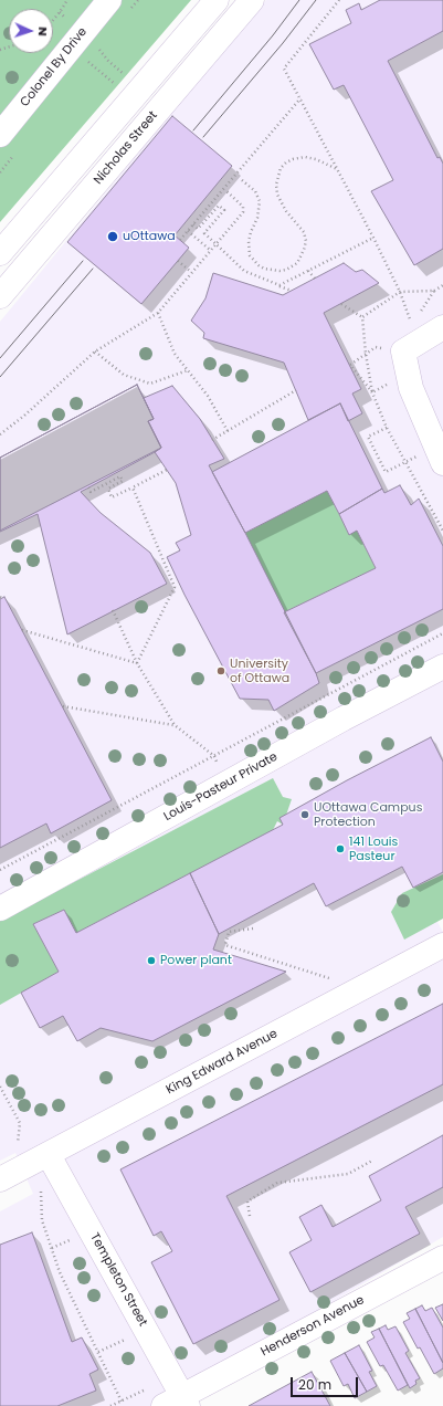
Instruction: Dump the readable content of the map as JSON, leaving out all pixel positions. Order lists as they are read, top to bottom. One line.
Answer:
{"streets":{"main road":["Colonel By Drive","Nicholas Street","Louis-Pasteur Private","King Edward Avenue","Templeton Street","Henderson Avenue"]},"crossings":[["King Edward Avenue","Templeton Street"],["Templeton Street","Henderson Avenue"]],"places":["uOttawa","University of Ottawa","UOttawa Campus Protection","141 Louis Pasteur","Power plant"],"scale_bar":"20 m","north":"right"}
